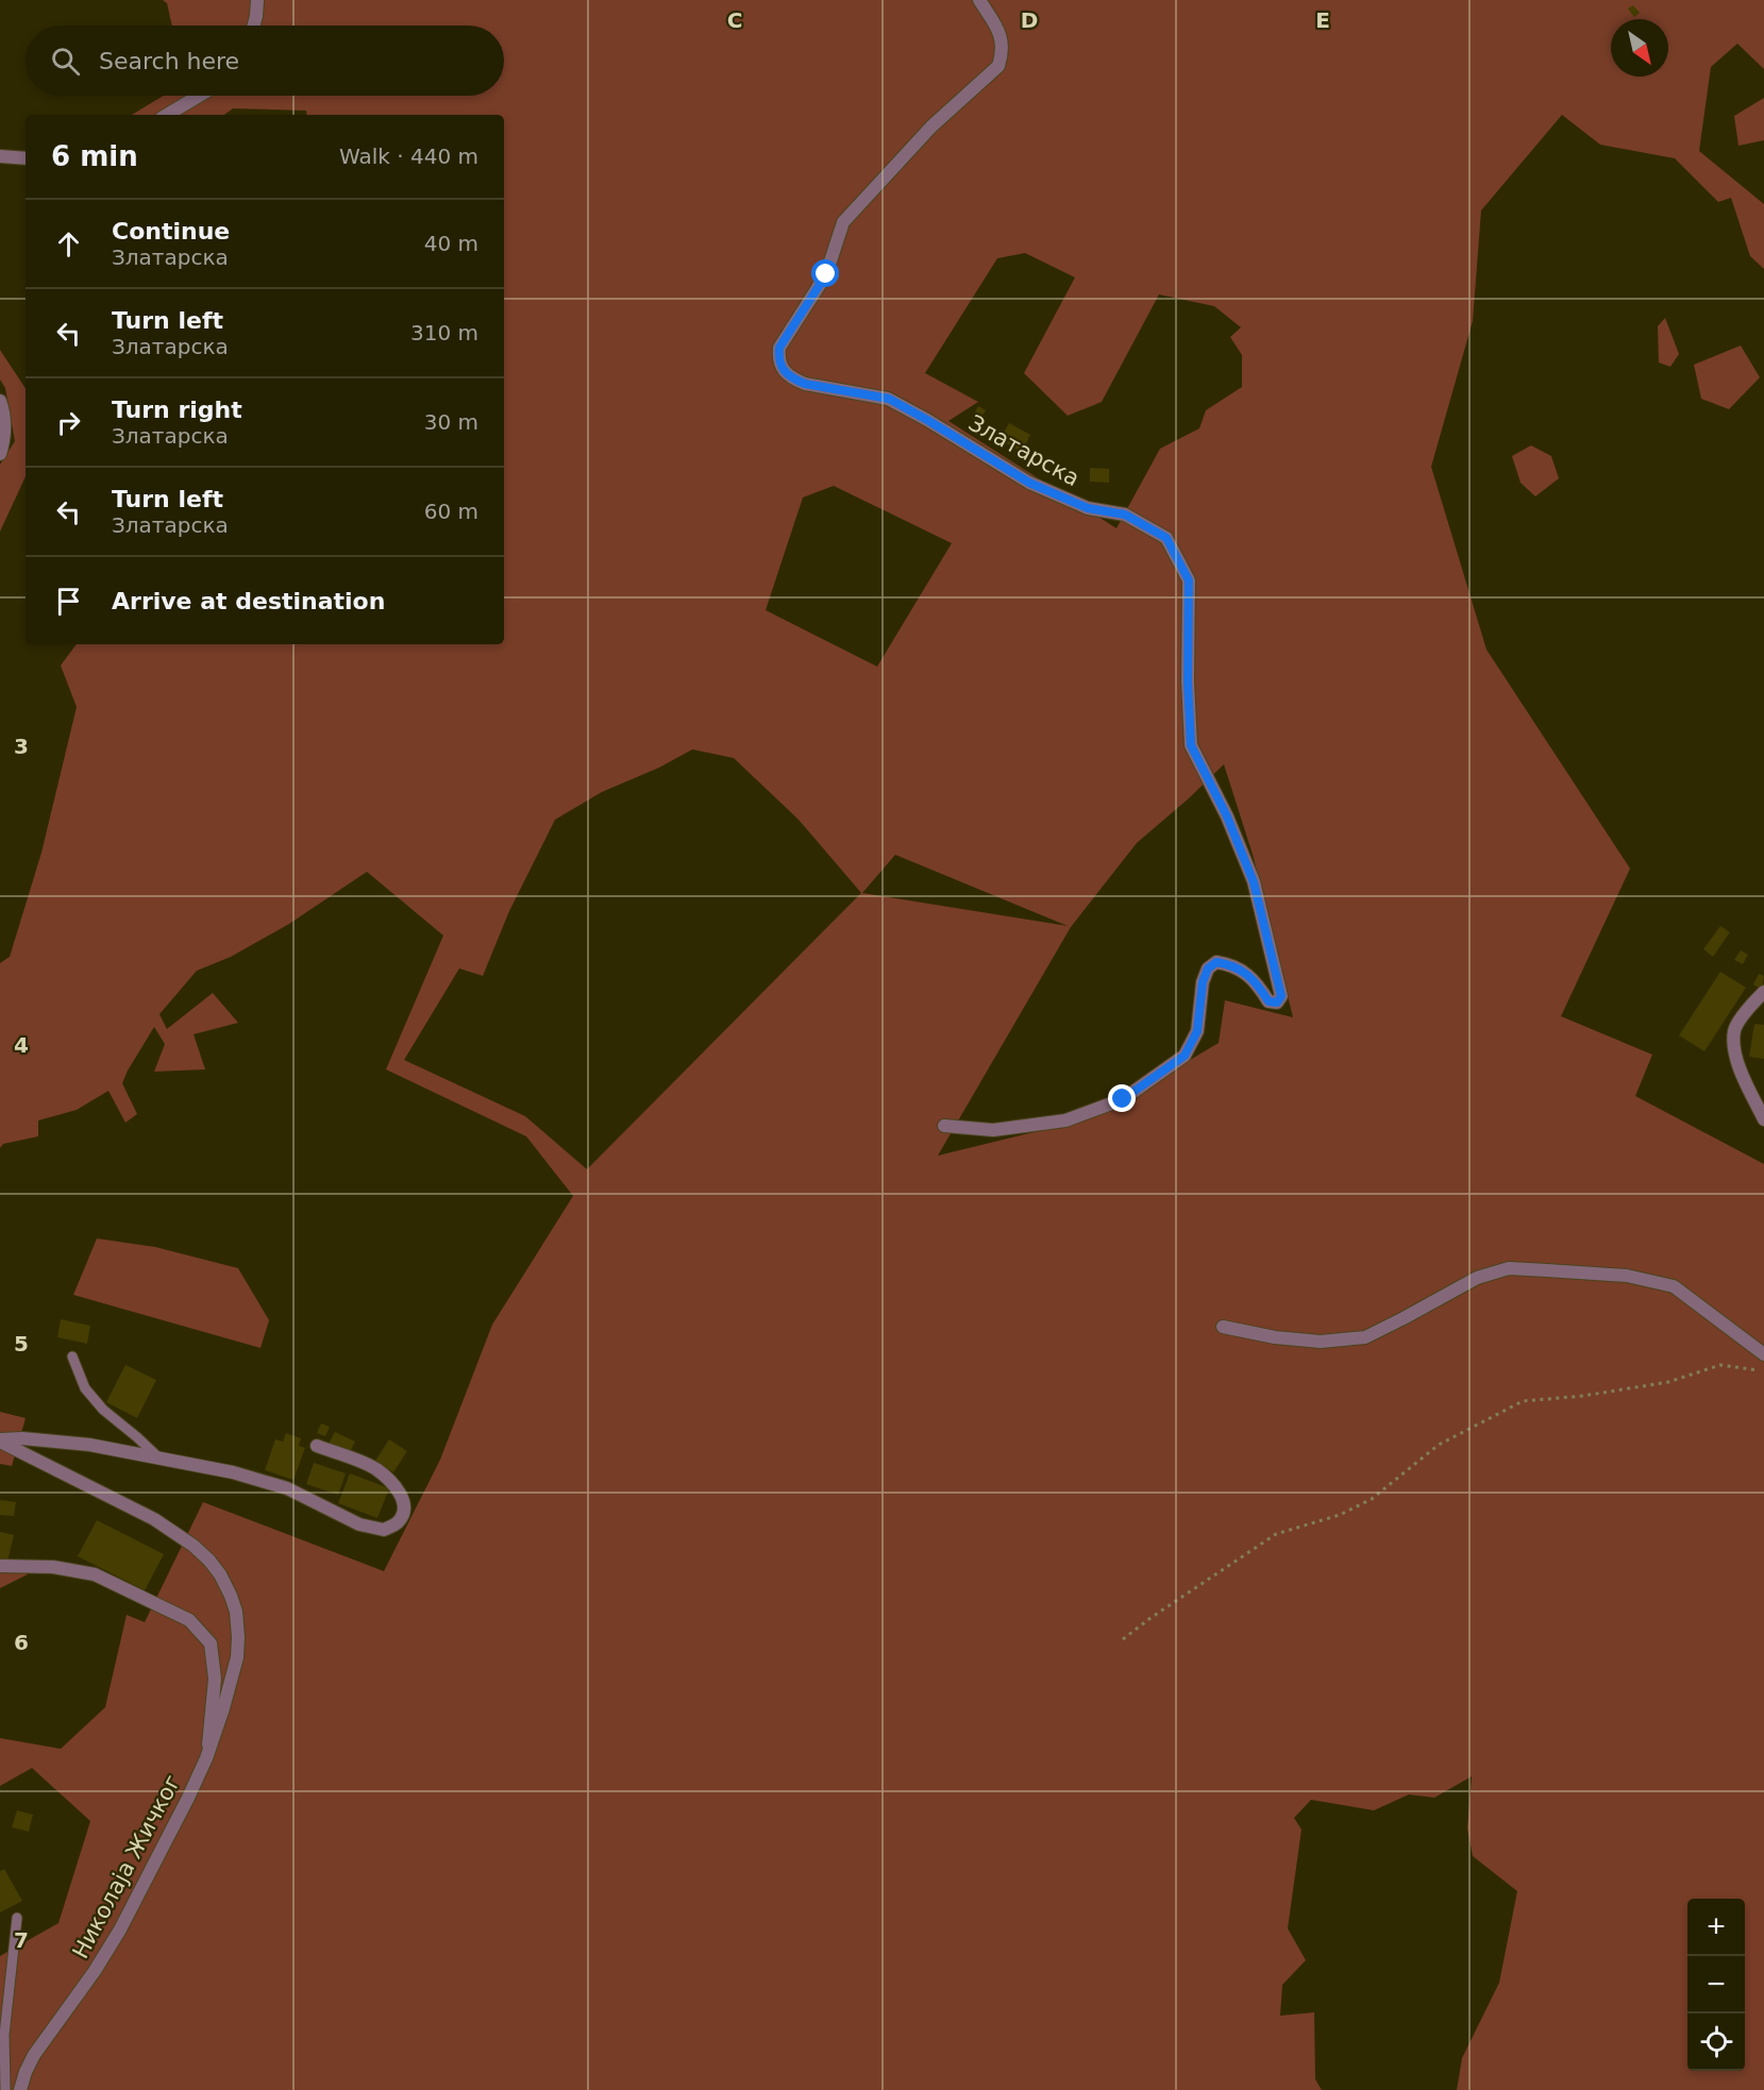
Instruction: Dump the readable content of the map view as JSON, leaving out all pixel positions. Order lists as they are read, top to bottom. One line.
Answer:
{"streets":{"street":["Златарска","Николаја Жичког"]},"north":"bottom right","page":{"search":"Search here","heading":["6 min","Walk · 440 m"],"list":[["Continue","Златарска","40 m"],["Turn left","Златарска","310 m"],["Turn right","Златарска","30 m"],["Turn left","Златарска","60 m"],"Arrive at destination"],"map_buttons":["+","−"]},"grid":{"columns":["C","D","E"],"rows":["3","4","5","6","7"]}}
